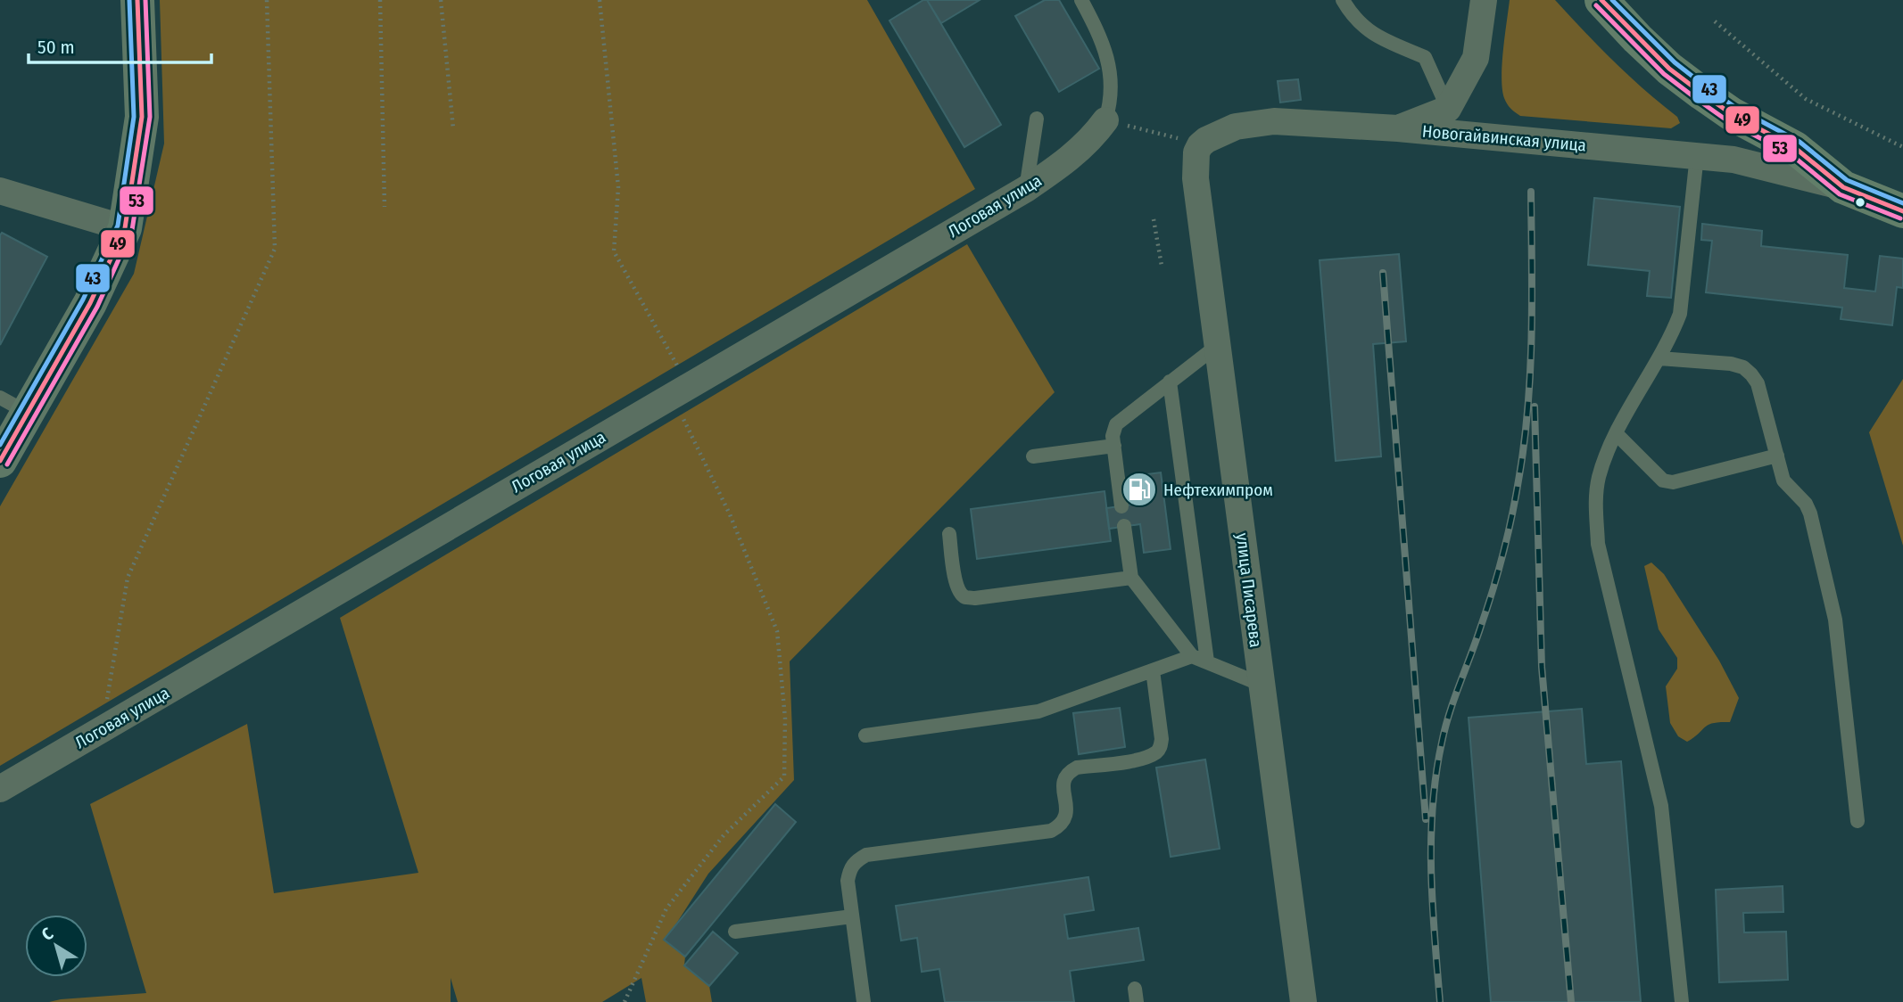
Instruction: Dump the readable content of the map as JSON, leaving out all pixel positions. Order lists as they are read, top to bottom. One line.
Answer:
{"streets":{"street":["Новогайвинская улица","Логовая улица","улица Писарева"]},"crossings":[["Новогайвинская улица","улица Писарева"]],"places":{"fuel station":["Нефтехимпром"]},"lines":["transit line 49","transit line 53","transit line 43"],"scale_bar":"50 m","north":"top left"}
